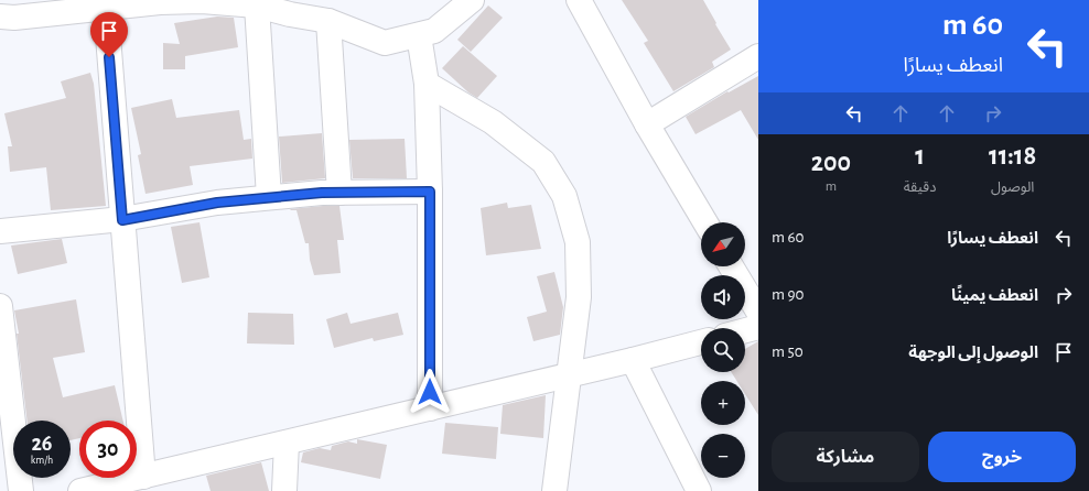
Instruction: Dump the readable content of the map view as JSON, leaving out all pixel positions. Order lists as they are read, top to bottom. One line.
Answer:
{"north":"bottom left","page":{"turn":["60 m","انعطف يسارًا"],"eta":["11:18","الوصول","1","دقيقة","200","m"],"list":[{"name":"انعطف يسارًا","value":"60 m"},{"name":"انعطف يمينًا","value":"90 m"},{"name":"الوصول إلى الوجهة","value":"50 m"}],"map_buttons":["+","−"],"speed":"26 km/h","limit":"30","buttons":["خروج","مشاركة"]}}
